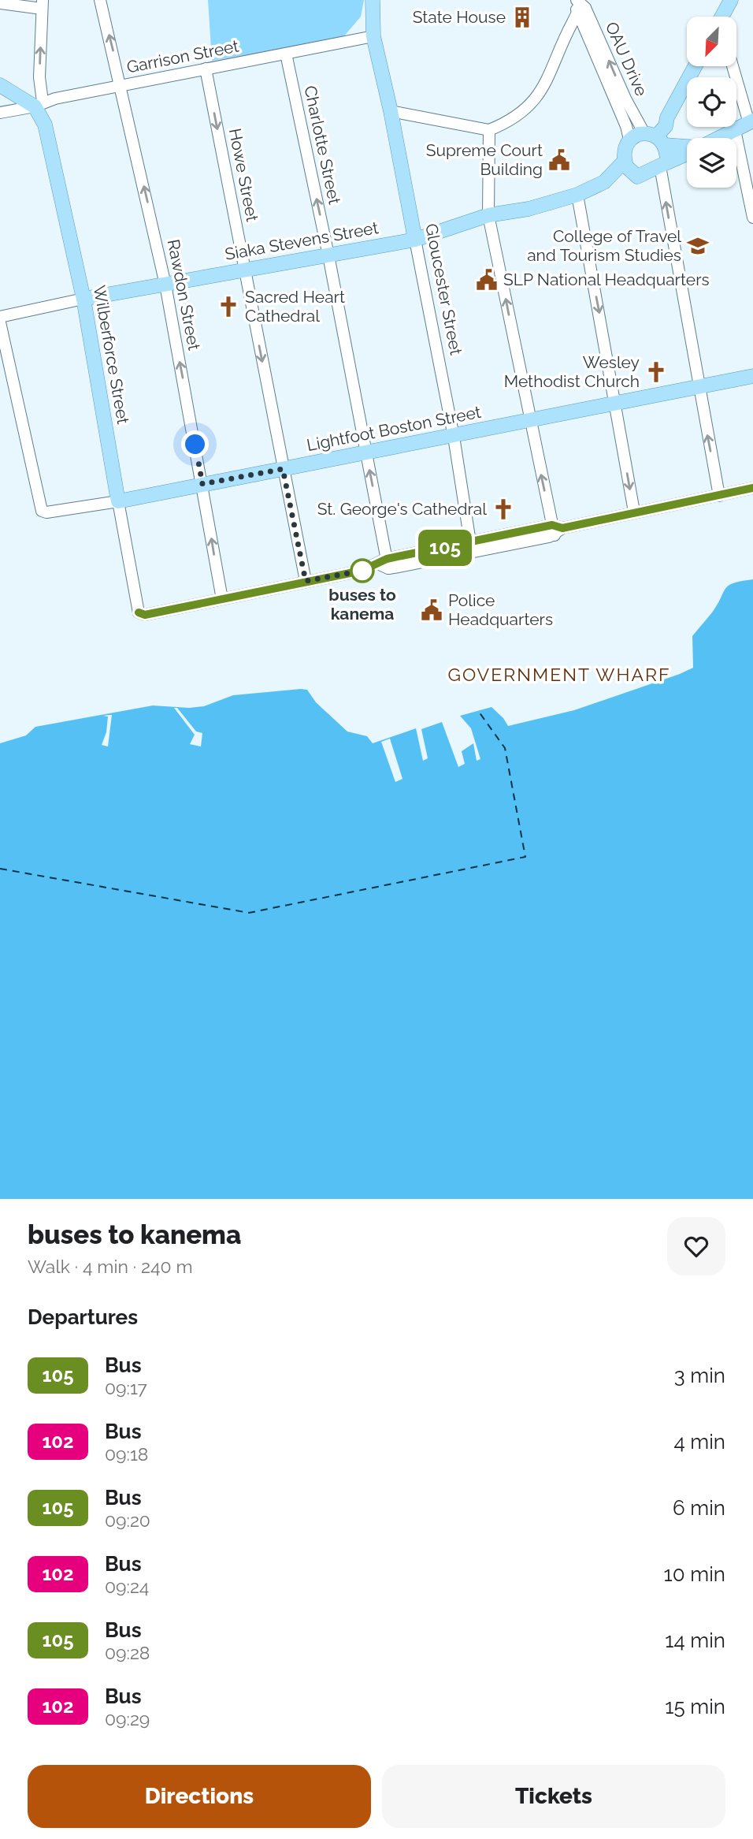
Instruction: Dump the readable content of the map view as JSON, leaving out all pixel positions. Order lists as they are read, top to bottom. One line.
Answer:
{"streets":{"main road":["Siaka Stevens Street","Gloucester Street","Wilberforce Street","Lightfoot Boston Street"],"street":["Garrison Street","OAU Drive","Charlotte Street","Howe Street","Rawdon Street"]},"crossings":[["Garrison Street","Charlotte Street"],["Garrison Street","Howe Street"],["Garrison Street","Gloucester Street"],["Garrison Street","Rawdon Street"],["Garrison Street","Wilberforce Street"],["OAU Drive","Siaka Stevens Street"],["Charlotte Street","Siaka Stevens Street"],["Charlotte Street","Lightfoot Boston Street"],["Howe Street","Siaka Stevens Street"],["Howe Street","Lightfoot Boston Street"],["Siaka Stevens Street","Gloucester Street"],["Siaka Stevens Street","Rawdon Street"],["Siaka Stevens Street","Wilberforce Street"],["Gloucester Street","Lightfoot Boston Street"],["Rawdon Street","Wilberforce Street"],["Rawdon Street","Lightfoot Boston Street"],["Wilberforce Street","Lightfoot Boston Street"]],"one_way":["Charlotte Street","Howe Street","Rawdon Street"],"districts":["GOVERNMENT WHARF"],"places":{"building":["State House"],"public building":["Supreme Court Building","SLP National Headquarters","Police Headquarters"],"school or university":["College of Travel and Tourism Studies"],"church":["Sacred Heart Cathedral","Wesley Methodist Church","St. George's Cathedral"],"other":["buses to kanema"]},"lines":["bus line 105"],"north":"bottom left","page":{"on_map":"105","heading":[["buses to kanema","Walk · 4 min · 240 m"],"Departures"],"list":[{"mark":"105","name":"Bus","note":"09:17","value":"3 min"},{"mark":"102","name":"Bus","note":"09:18","value":"4 min"},{"mark":"105","name":"Bus","note":"09:20","value":"6 min"},{"mark":"102","name":"Bus","note":"09:24","value":"10 min"},{"mark":"105","name":"Bus","note":"09:28","value":"14 min"},{"mark":"102","name":"Bus","note":"09:29","value":"15 min"}],"buttons":["Directions","Tickets"]}}
